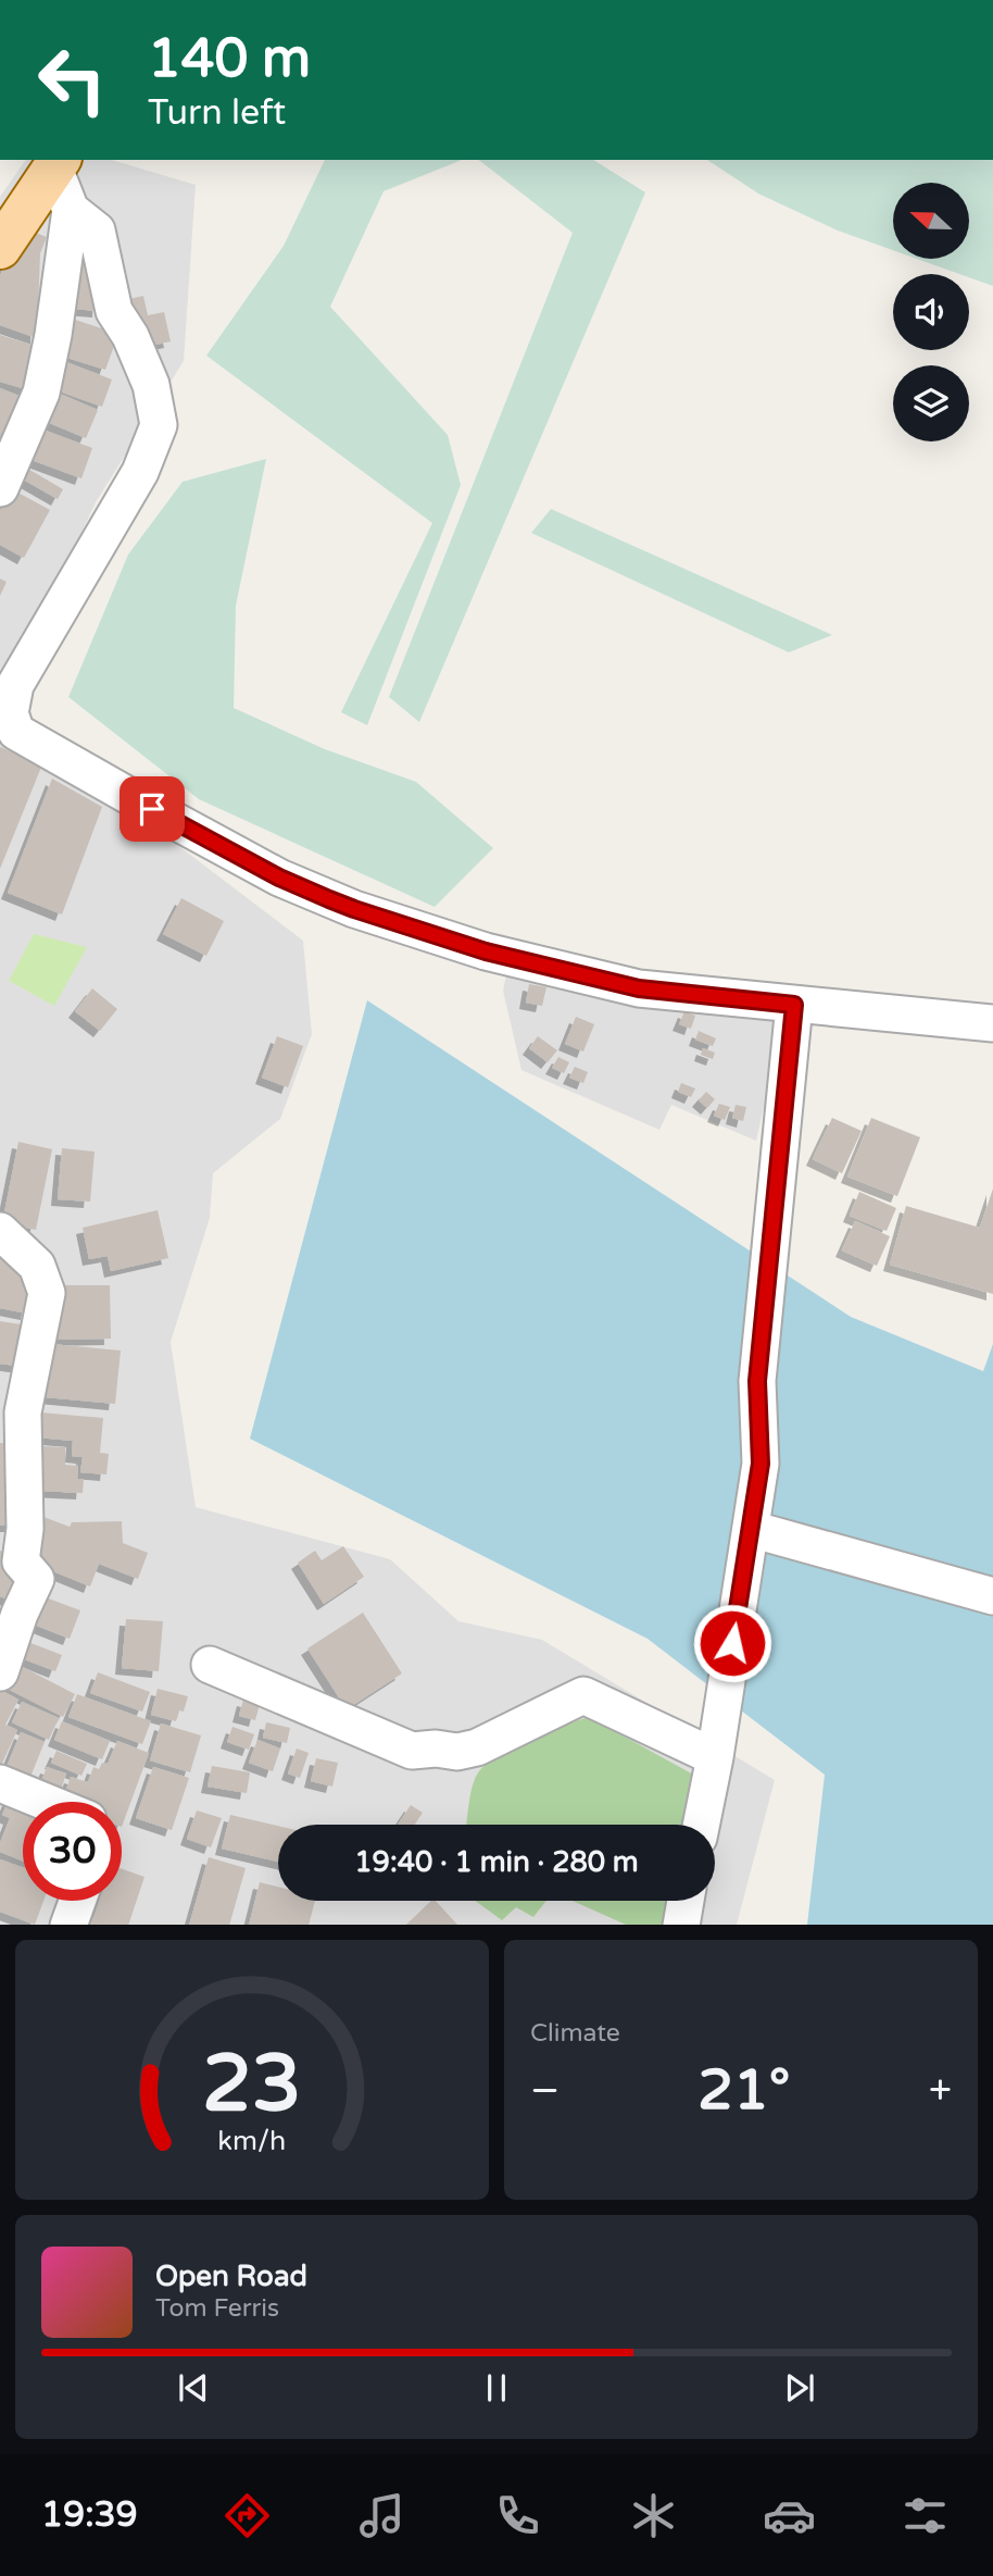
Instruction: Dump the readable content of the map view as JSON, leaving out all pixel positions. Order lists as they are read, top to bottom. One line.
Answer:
{"north":"left","page":{"turn":["140 m","Turn left"],"limit":"30","trip":"19:40 · 1 min · 280 m","tile":"Climate","heat":["−","21°","+"],"song":["Open Road","Tom Ferris"],"tabs":"19:39","gauge":["23","km/h"]}}
